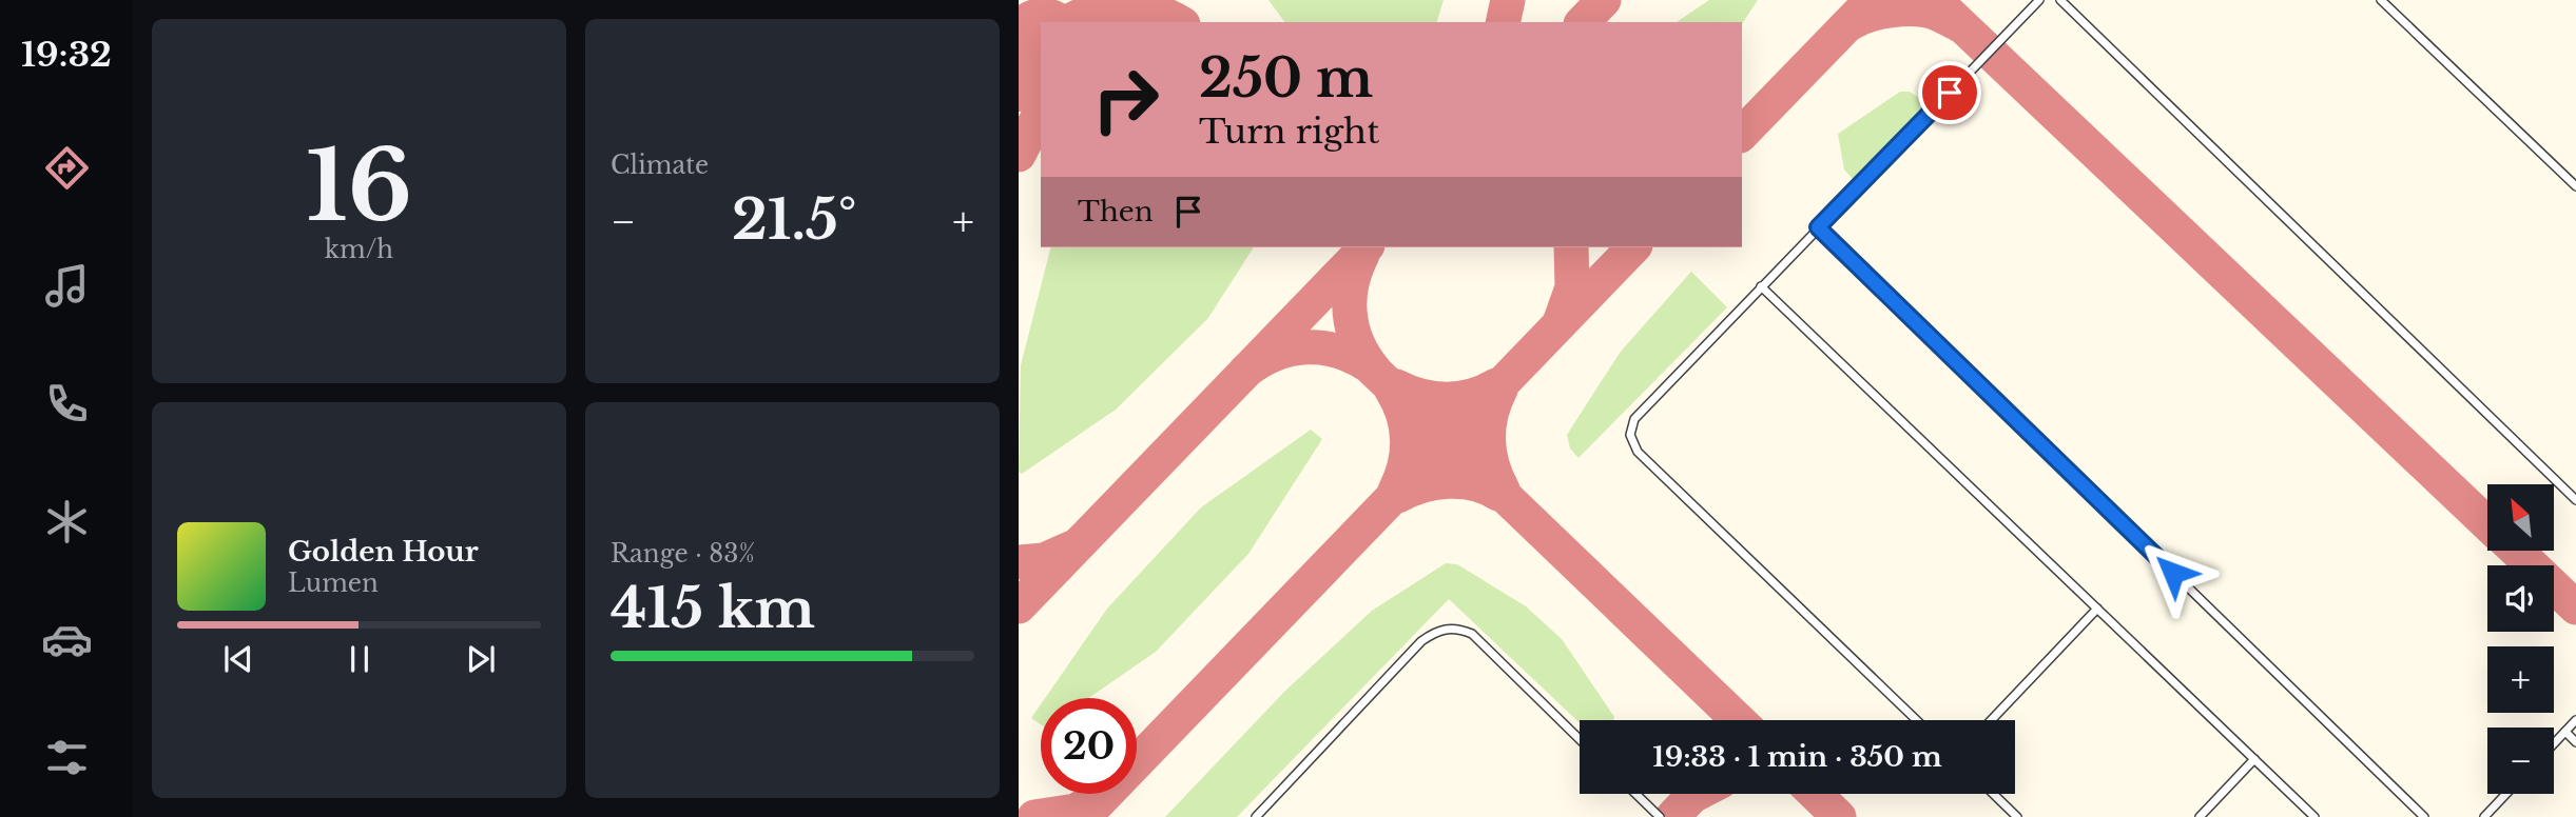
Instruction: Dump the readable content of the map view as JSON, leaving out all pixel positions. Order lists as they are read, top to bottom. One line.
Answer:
{"north":"top left","page":{"tabs":"19:32","tile":[["16","km/h"],"Climate",["Range · 83%","415 km"]],"turn":["250 m","Turn right"],"then":"Then","heat":["−","21.5°","+"],"map_buttons":["+","−"],"song":["Golden Hour","Lumen"],"limit":"20","trip":"19:33 · 1 min · 350 m"}}
